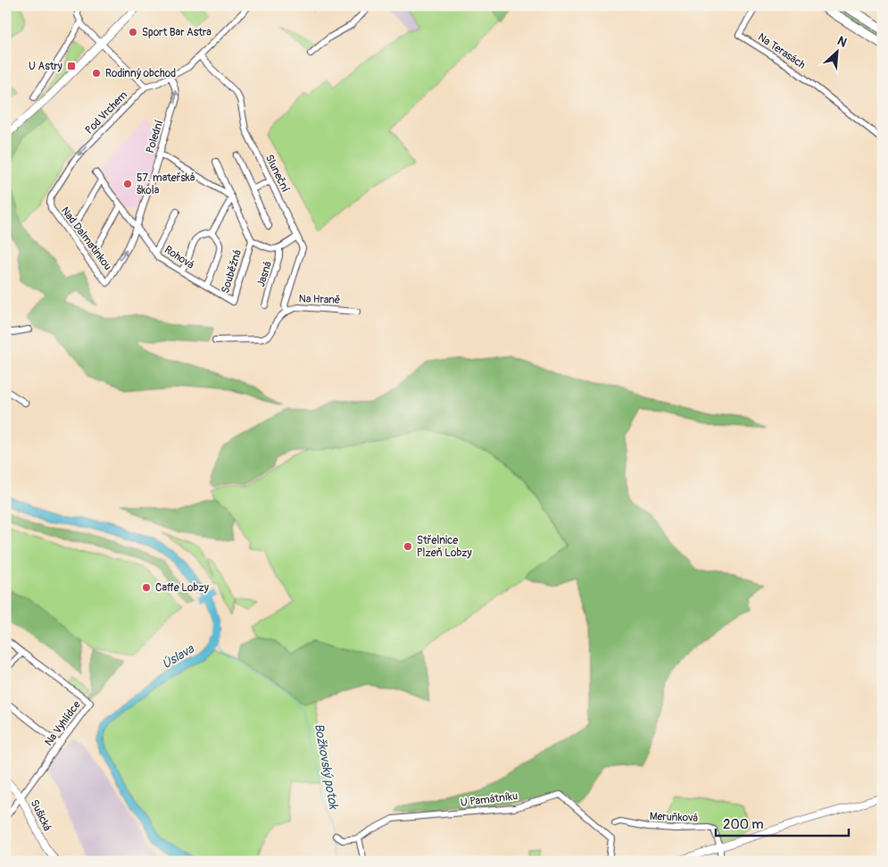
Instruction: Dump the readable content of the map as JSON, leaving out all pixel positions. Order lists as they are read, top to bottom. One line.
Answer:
{"streets":{"street":["Na Terasách","Pod Vrchem","Polední","Sluneční","Nad Dalmatinkou","Rohová","Souběžná","Jasná","Na Hraně","Na Vyhlídce","U Památníku","Sušická","Meruňková"]},"crossings":[["Pod Vrchem","Polední"],["Pod Vrchem","Sluneční"],["Pod Vrchem","Nad Dalmatinkou"],["Polední","Nad Dalmatinkou"],["Sluneční","Na Hraně"],["Rohová","Souběžná"],["Na Vyhlídce","Sušická"]],"one_way":["Pod Vrchem","Polední"],"water":["Úslava","Božkovský potok"],"places":{"other":["Sport Bar Astra","Rodinný obchod","57. mateřská škola","Střelnice Plzeň Lobzy","Caffe Lobzy"],"transit":["U Astry"]},"scale_bar":"200 m","north":"top right"}
